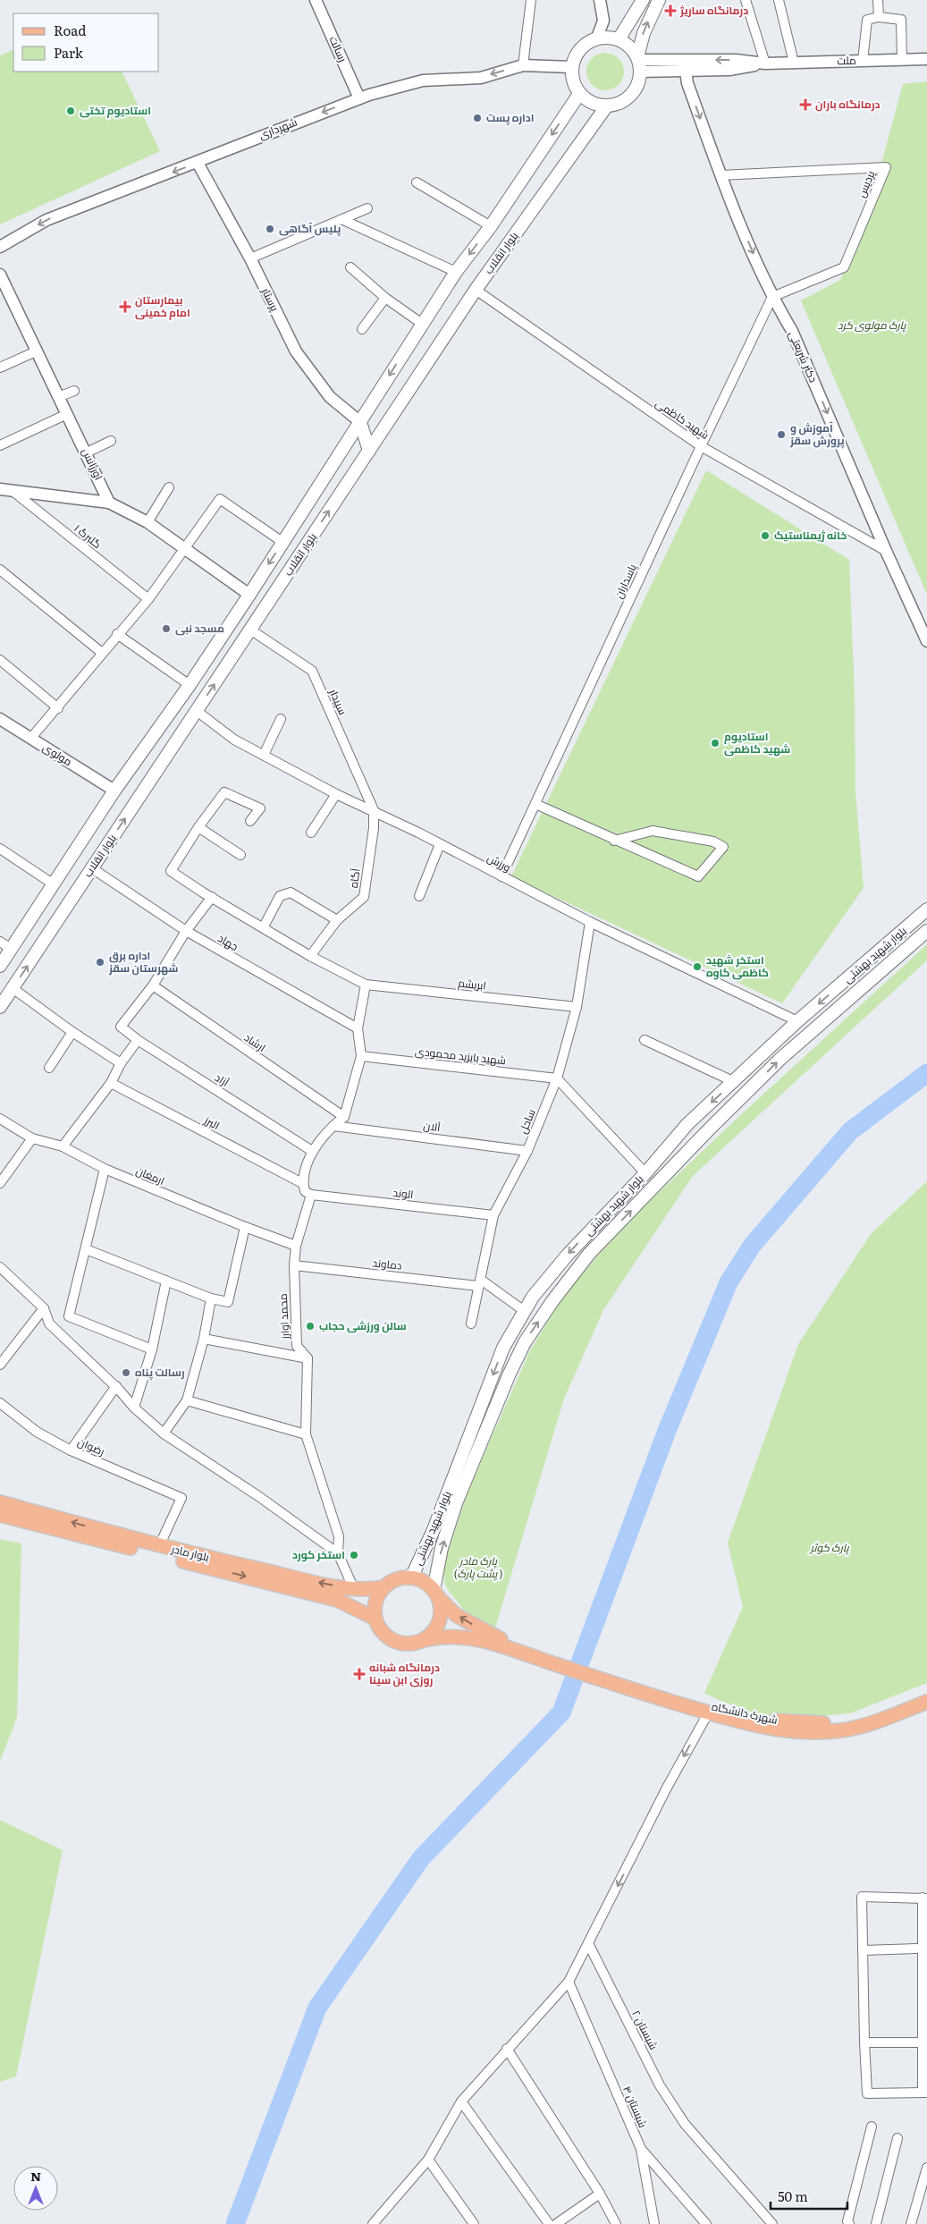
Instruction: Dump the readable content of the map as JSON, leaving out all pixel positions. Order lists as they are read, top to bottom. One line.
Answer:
{"streets":{"main road":["بلوار انقلاب","بلوار شهید بهشتی","بلوار مادر","شهرک دانشگاه"],"street":["رسالت","ملت","شهرداری","پردیس","پرستار","دکتر شریعتی","شهید کاظمی","اورژانس","گلبرگ ۱","پاسداران","سپیدار","مولوی","ورزش","آگاه","جهاد","ابریشم","ارشاد","شهید بایزید محمودی","آزاد","ساحل","البرز","آلان","ارمغان","الوند","دماوند","محمد اوارز","رضوان","شبستان ۲","شبستان ۴"]},"crossings":[["رسالت","شهرداری"],["ملت","شهرداری"],["ملت","بلوار انقلاب"],["ملت","دکتر شریعتی"],["شهرداری","بلوار انقلاب"],["شهرداری","پرستار"],["پردیس","دکتر شریعتی"],["پردیس","پاسداران"],["بلوار انقلاب","پرستار"],["بلوار انقلاب","شهید کاظمی"],["بلوار انقلاب","سپیدار"],["بلوار انقلاب","مولوی"],["بلوار انقلاب","ورزش"],["بلوار انقلاب","جهاد"],["دکتر شریعتی","شهید کاظمی"],["دکتر شریعتی","پاسداران"],["شهید کاظمی","پاسداران"],["پاسداران","ورزش"],["سپیدار","ورزش"],["سپیدار","آگاه"],["ورزش","آگاه"],["ورزش","بلوار شهید بهشتی"],["ورزش","ساحل"],["بلوار شهید بهشتی","بلوار مادر"],["ابریشم","ساحل"],["ارشاد","آزاد"],["شهید بایزید محمودی","ساحل"],["ساحل","آلان"],["ساحل","الوند"],["ساحل","دماوند"],["ارمغان","محمد اوارز"],["الوند","محمد اوارز"],["دماوند","محمد اوارز"],["رضوان","بلوار مادر"]],"one_way":["شهرداری","دکتر شریعتی"],"parks":["پارک مولوی کرد","پارک کوثر","پارک مادر (پشت پارک )"],"places":{"health":["درمانگاه ساریژ","درمانگاه باران","بیمارستان امام خمینی","درمانگاه شبانه روزی ابن سینا"],"other":["استادیوم تختی","اداره پست","پلیس آگاهی","آموزش و پرورش سقز","خانه ژیمناستیک","مسجد نبی","استادیوم شهید کاظمی","اداره برق شهرستان سقز","استخر شهید کاظمی کاوه","سالن ورزشی حجاب","رسالت پناه","استخر کورد"]},"legend":["Road","Park"],"scale_bar":"50 m","north":"top"}
